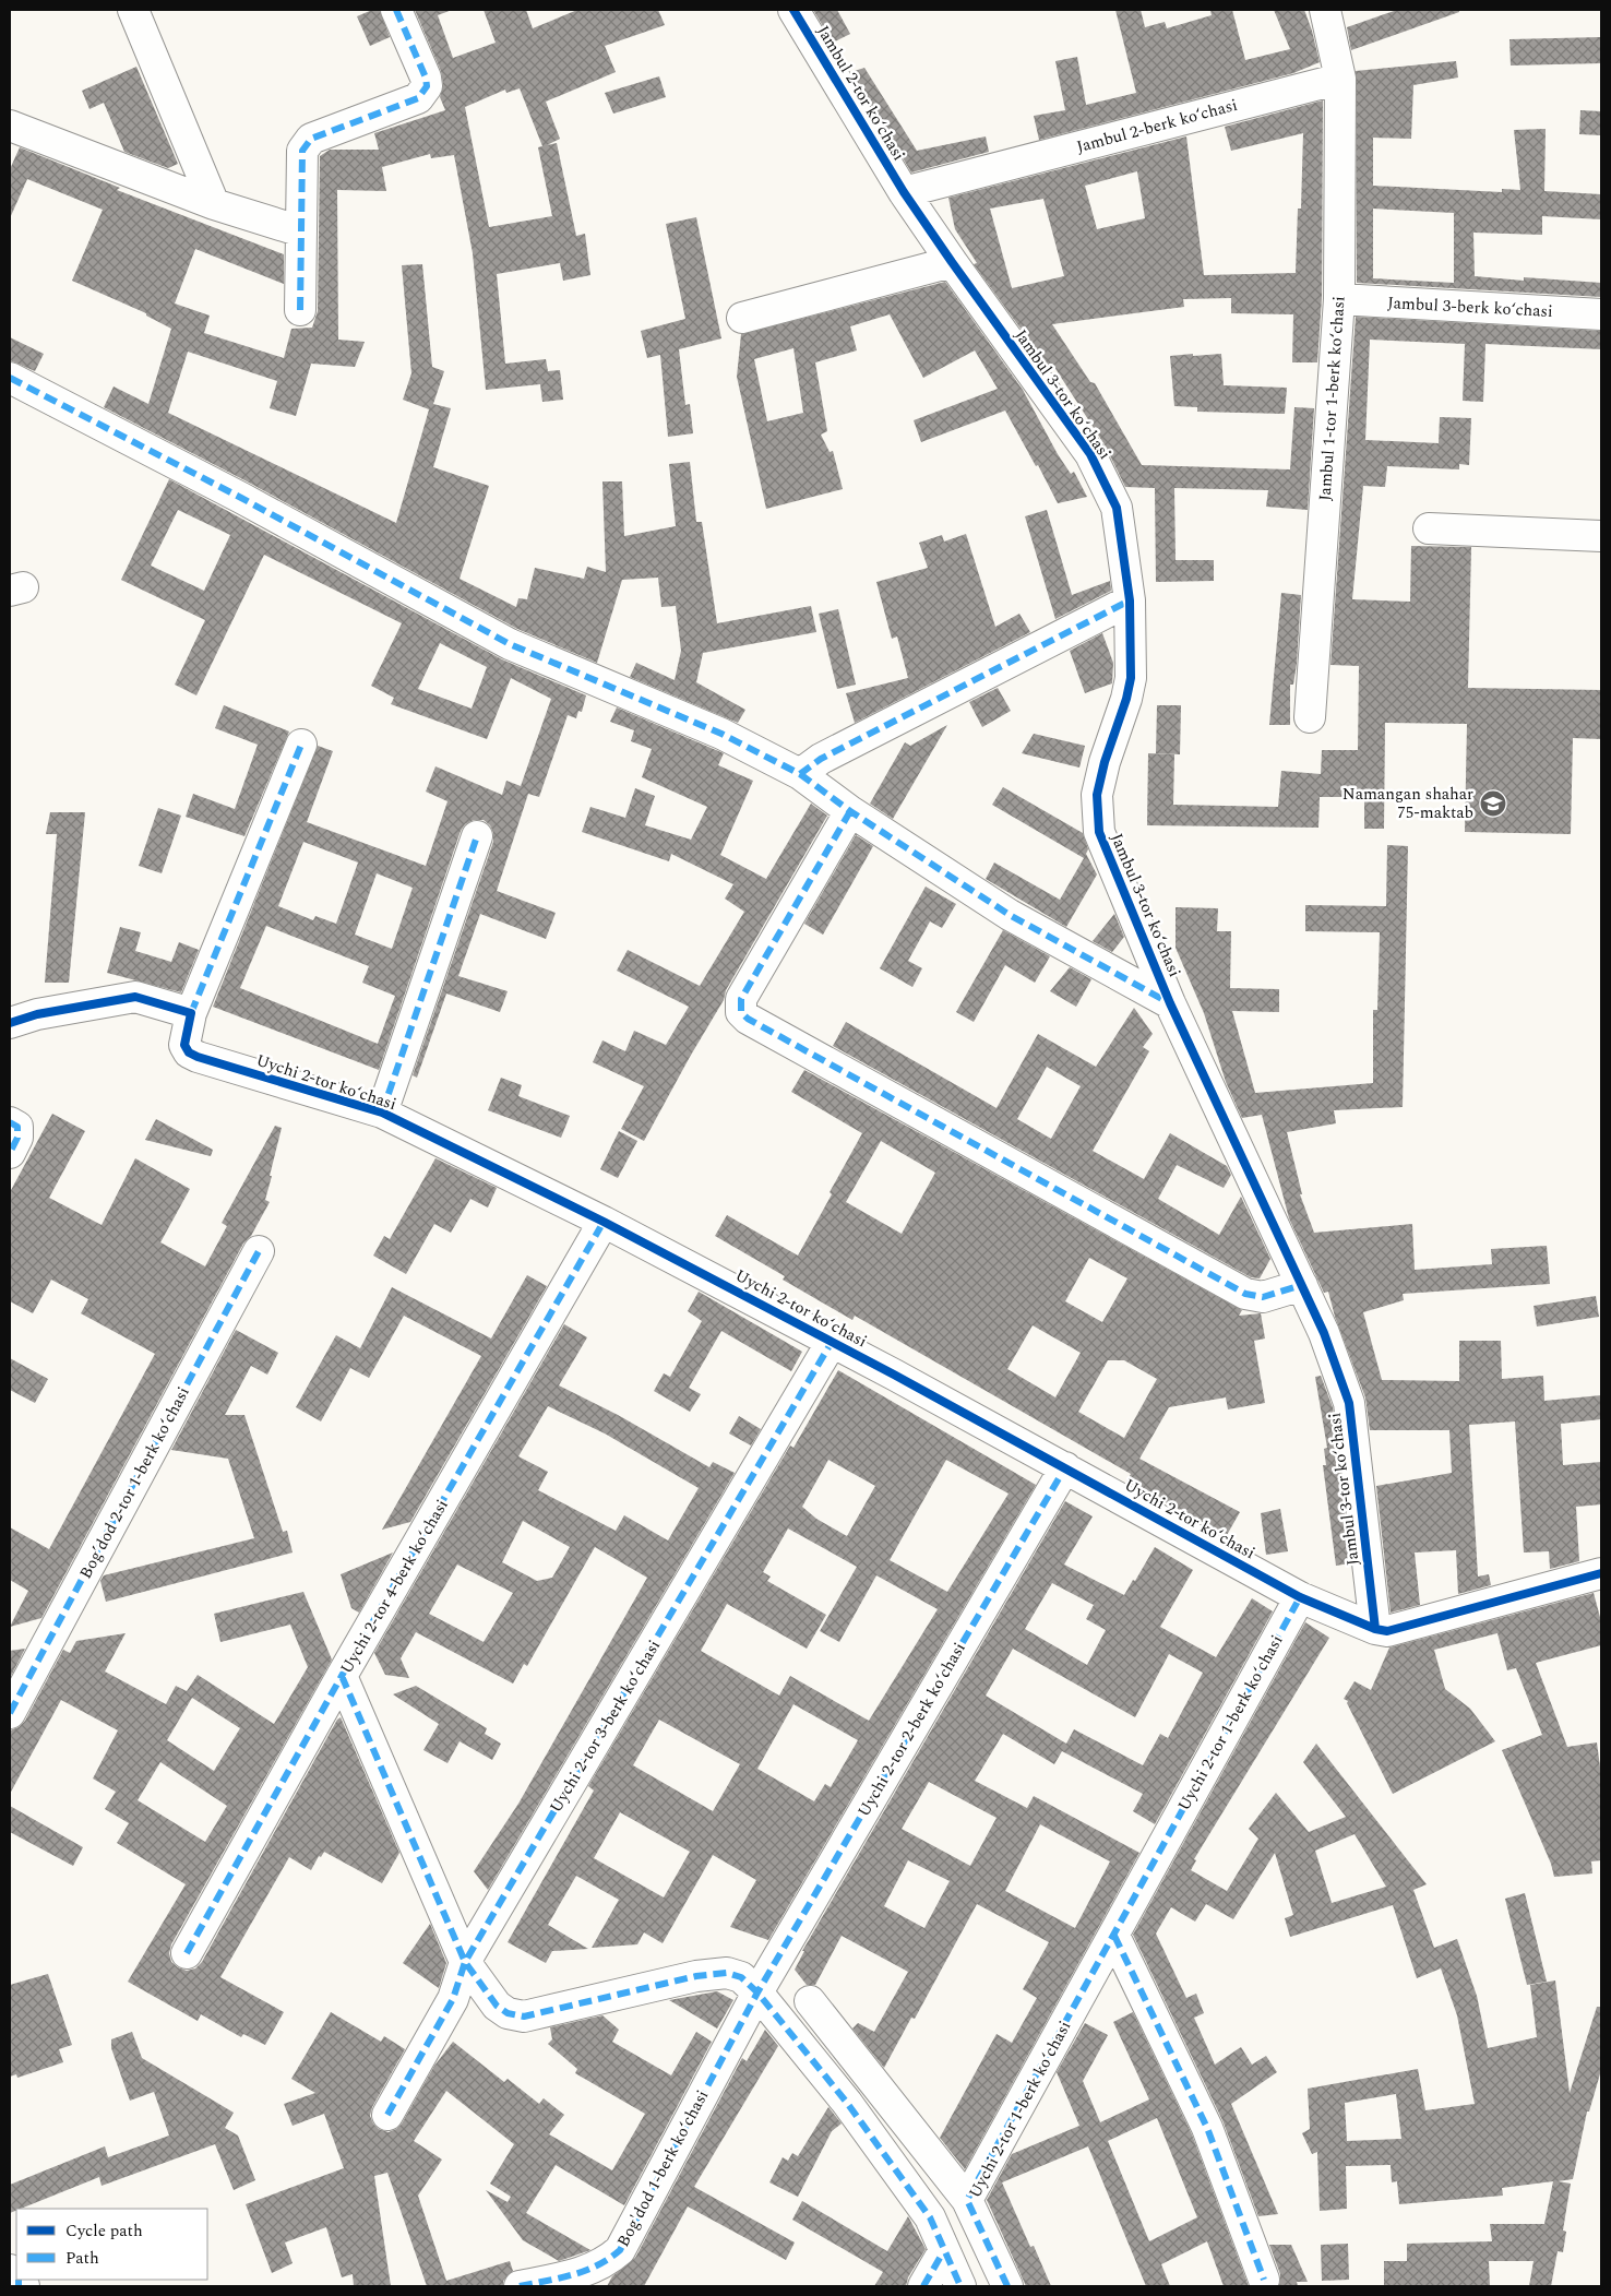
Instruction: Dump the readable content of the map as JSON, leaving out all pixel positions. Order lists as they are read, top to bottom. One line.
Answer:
{"streets":{"street":["Jambul 2-tor koʻchasi","Jambul 2-berk koʻchasi","Jambul 3-berk koʻchasi","Jambul 3-tor koʻchasi","Jambul 1-tor 1-berk koʻchasi","Uychi 2-tor koʻchasi","Bogʼdod 2-tor 1-berk koʻchasi","Uychi 2-tor 4-berk koʻchasi","Uychi 2-tor 1-berk koʻchasi","Uychi 2-tor 3-berk koʻchasi","Uychi 2-tor 2-berk koʻchasi","Bog'dod 1-berk koʻchasi"]},"crossings":[["Jambul 2-tor koʻchasi","Jambul 2-berk koʻchasi"],["Jambul 2-tor koʻchasi","Jambul 3-tor koʻchasi"],["Jambul 2-berk koʻchasi","Jambul 3-tor koʻchasi"],["Jambul 2-berk koʻchasi","Jambul 1-tor 1-berk koʻchasi"],["Jambul 3-berk koʻchasi","Jambul 1-tor 1-berk koʻchasi"],["Jambul 3-tor koʻchasi","Uychi 2-tor koʻchasi"],["Uychi 2-tor koʻchasi","Uychi 2-tor 4-berk koʻchasi"],["Uychi 2-tor koʻchasi","Uychi 2-tor 1-berk koʻchasi"],["Uychi 2-tor koʻchasi","Uychi 2-tor 3-berk koʻchasi"],["Uychi 2-tor koʻchasi","Uychi 2-tor 2-berk koʻchasi"],["Uychi 2-tor 2-berk koʻchasi","Bog'dod 1-berk koʻchasi"]],"places":{"school or university":["Namangan shahar 75-maktab"]},"legend":["Cycle path","Path"]}
